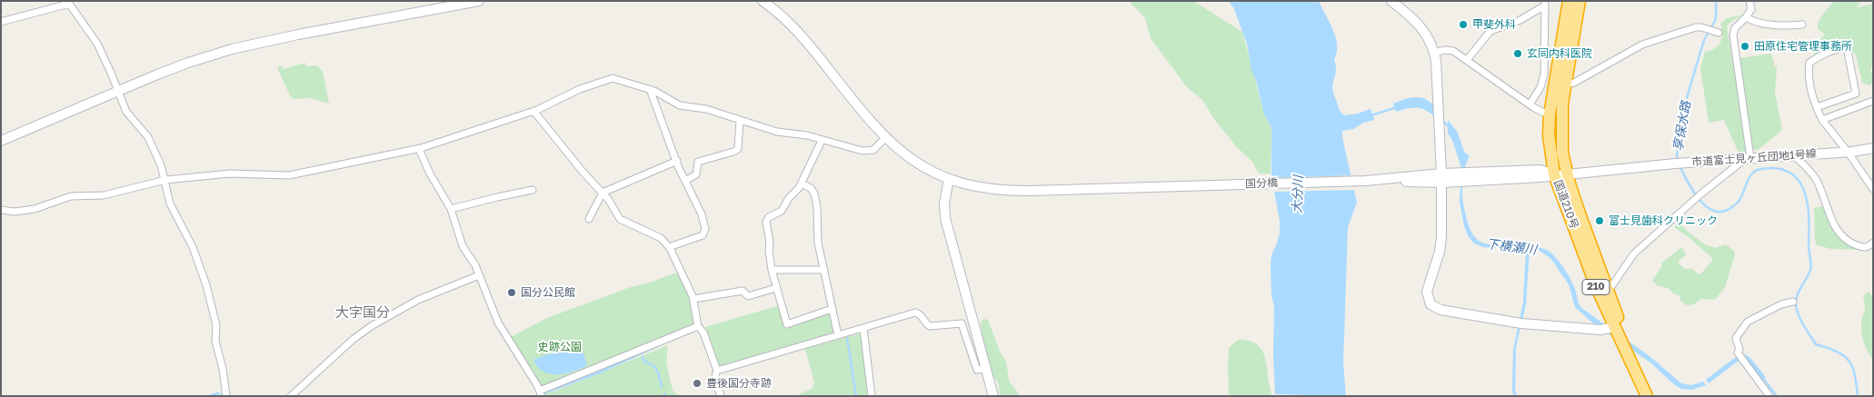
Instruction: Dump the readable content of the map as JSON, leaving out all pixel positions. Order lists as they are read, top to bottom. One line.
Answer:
{"streets":{"highway":["国道210号","210"],"street":["市道富士見ヶ丘団地1号線","国分橋"]},"crossings":[["市道富士見ヶ丘団地1号線","国分橋"],["市道富士見ヶ丘団地1号線","国道210号"]],"districts":["大字国分"],"water":["享保水路","大分川","下横瀬川"],"parks":["史跡公園"],"places":["甲斐外科","田原住宅管理事務所","玄同内科医院","富士見歯科クリニック","国分公民館","豊後国分寺跡"]}
